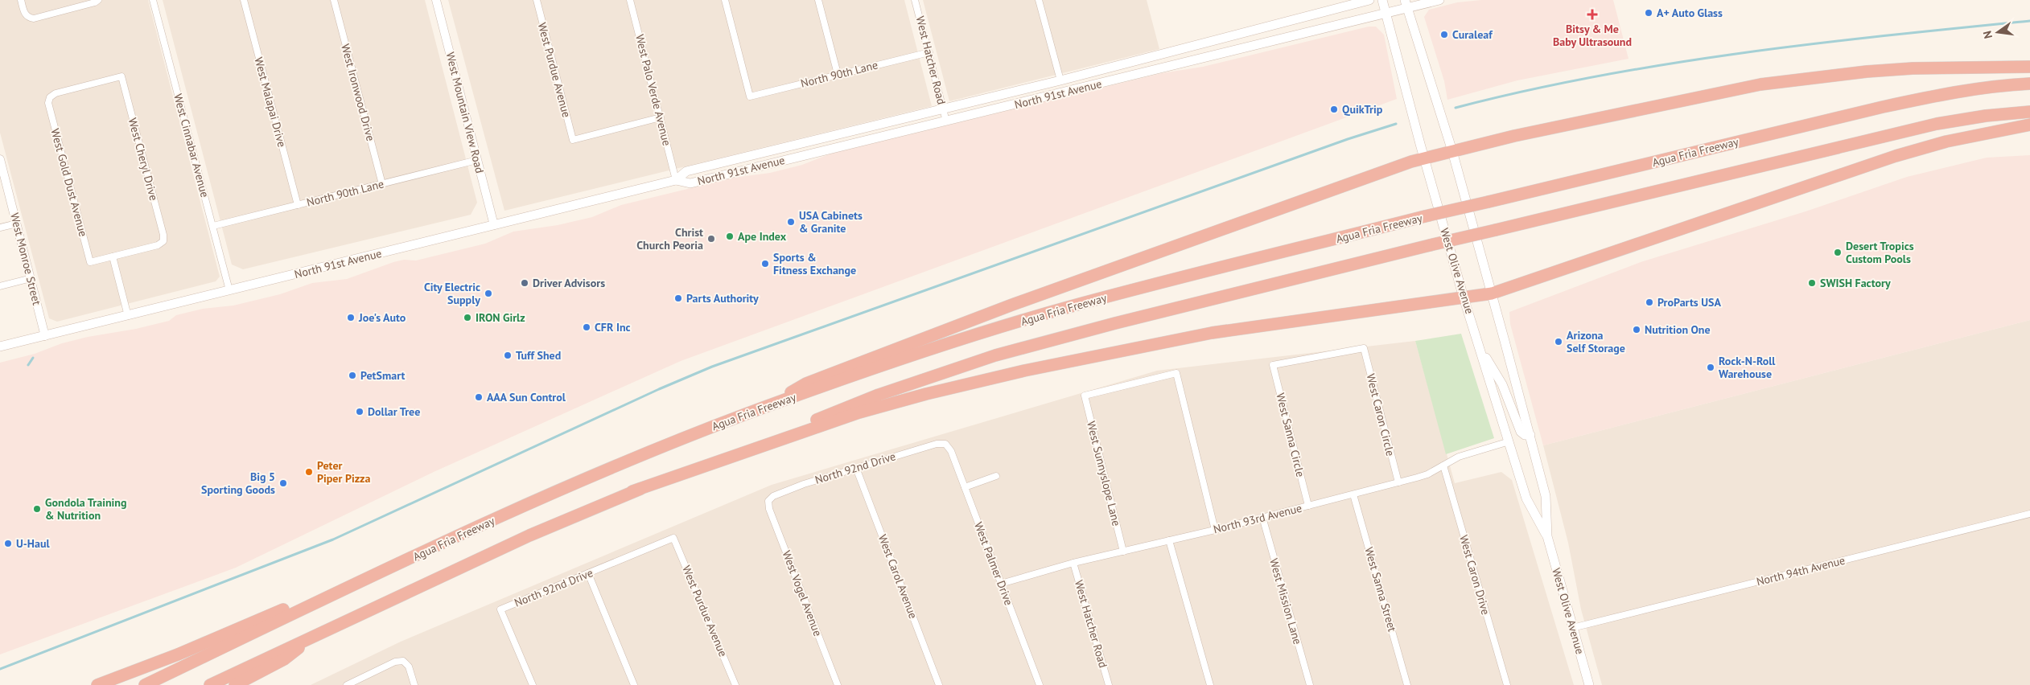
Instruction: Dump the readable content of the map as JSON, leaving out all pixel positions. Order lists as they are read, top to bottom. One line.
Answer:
{"streets":{"highway":["Agua Fria Freeway"],"main road":["North 91st Avenue","West Olive Avenue"],"street":["West Hatcher Road","West Purdue Avenue","North 90th Lane","West Palo Verde Avenue","West Ironwood Drive","West Malapai Drive","West Mountain View Road","West Cinnabar Avenue","West Cheryl Drive","West Gold Dust Avenue","West Monroe Street","West Caron Circle","West Sanna Circle","North 92nd Drive","West Sunnyslope Lane","North 93rd Avenue","West Palmer Drive","North 94th Avenue","West Caron Drive","West Carol Avenue","West Sanna Street","West Vogel Avenue","West Mission Lane"]},"crossings":[["West Hatcher Road","North 90th Lane"],["West Hatcher Road","North 91st Avenue"],["West Hatcher Road","North 93rd Avenue"],["West Purdue Avenue","West Palo Verde Avenue"],["West Purdue Avenue","North 92nd Drive"],["North 90th Lane","West Ironwood Drive"],["North 90th Lane","West Malapai Drive"],["North 90th Lane","West Mountain View Road"],["North 90th Lane","West Cinnabar Avenue"],["West Palo Verde Avenue","North 91st Avenue"],["North 91st Avenue","West Mountain View Road"],["North 91st Avenue","West Cinnabar Avenue"],["North 91st Avenue","West Monroe Street"],["North 91st Avenue","West Olive Avenue"],["West Cheryl Drive","West Gold Dust Avenue"],["West Olive Avenue","North 93rd Avenue"],["West Olive Avenue","North 94th Avenue"],["West Caron Circle","West Sanna Circle"],["West Caron Circle","North 93rd Avenue"],["West Sanna Circle","North 93rd Avenue"],["North 92nd Drive","West Palmer Drive"],["North 92nd Drive","West Carol Avenue"],["North 92nd Drive","West Vogel Avenue"],["West Sunnyslope Lane","North 93rd Avenue"],["North 93rd Avenue","West Palmer Drive"],["North 93rd Avenue","West Caron Drive"],["North 93rd Avenue","West Sanna Street"],["North 93rd Avenue","West Mission Lane"]],"places":{"other":["A+ Auto Glass","Curaleaf","QuikTrip","USA Cabinets & Granite","Ape Index","Christ Church Peoria","Desert Tropics Custom Pools","Sports & Fitness Exchange","Driver Advisors","SWISH Factory","City Electric Supply","Parts Authority","ProParts USA","Joe's Auto","IRON Girlz","CFR Inc","Nutrition One","Arizona Self Storage","Tuff Shed","Rock-N-Roll Warehouse","PetSmart","AAA Sun Control","Dollar Tree","Peter Piper Pizza","Big 5 Sporting Goods","Gondola Training & Nutrition","U-Haul"],"health":["Bitsy & Me Baby Ultrasound"]},"north":"left"}
